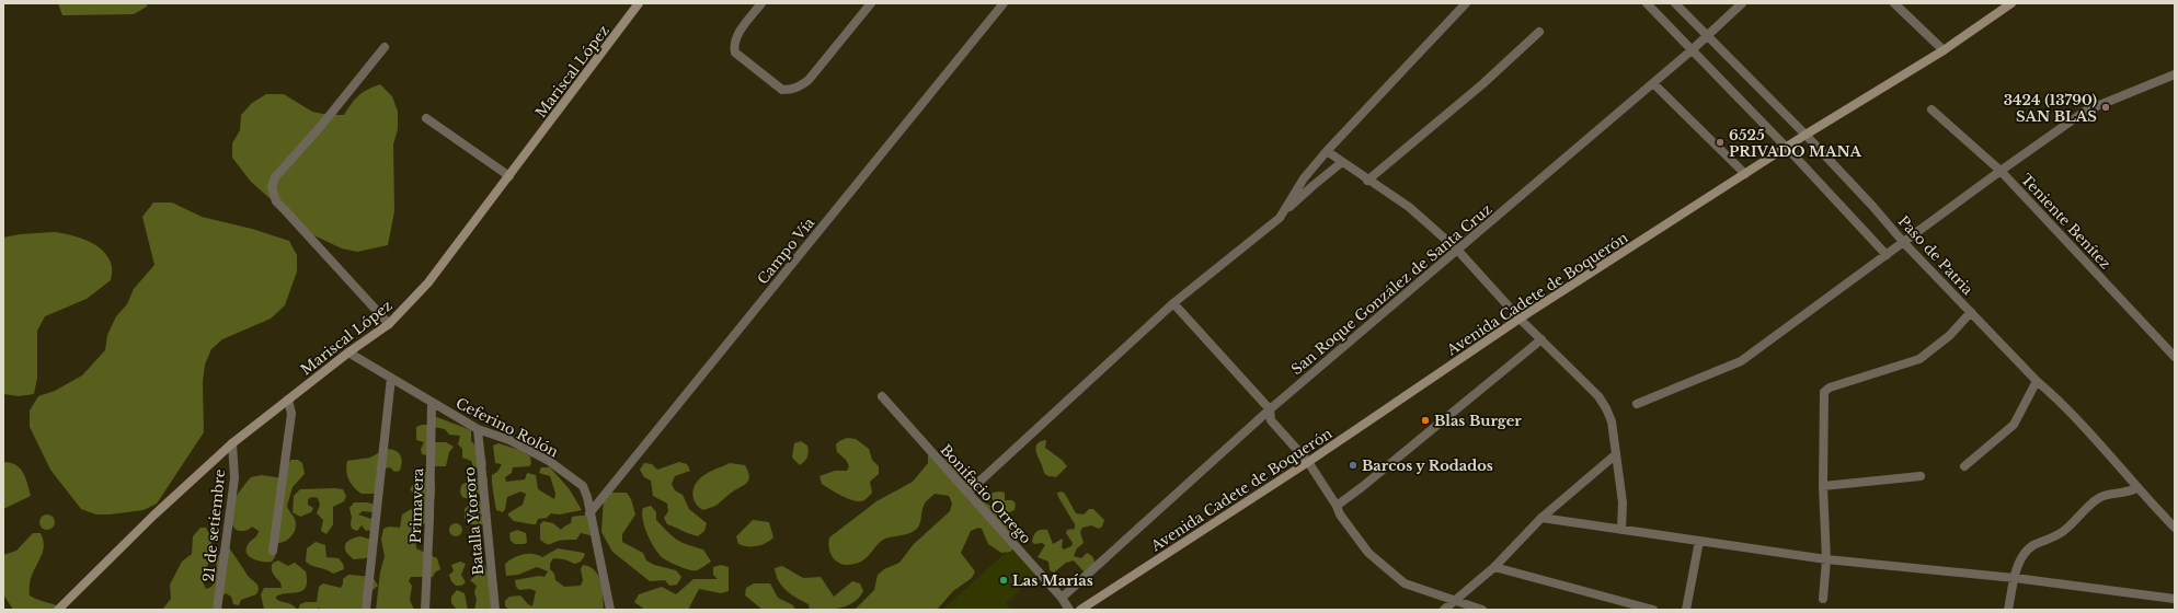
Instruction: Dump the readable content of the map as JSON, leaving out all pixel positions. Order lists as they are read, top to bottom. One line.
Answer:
{"streets":{"main road":["Mariscal López","Avenida Cadete de Boquerón"],"street":["Teniente Benítez","Campo Vía","Paso de Patria","San Roque González de Santa Cruz","Ceferino Rolón","Bonifacio Orrego","Primavera","Batalla Ytororo","21 de setiembre"]},"crossings":[["Mariscal López","Ceferino Rolón"],["Mariscal López","21 de setiembre"],["Campo Vía","Ceferino Rolón"],["Paso de Patria","San Roque González de Santa Cruz"],["Paso de Patria","Avenida Cadete de Boquerón"],["San Roque González de Santa Cruz","Bonifacio Orrego"],["Ceferino Rolón","Primavera"],["Ceferino Rolón","Batalla Ytororo"]],"places":["3424 (13790) SAN BLAS","6525 PRIVADO MANA","Blas Burger","Barcos y Rodados","Las Marías"]}
